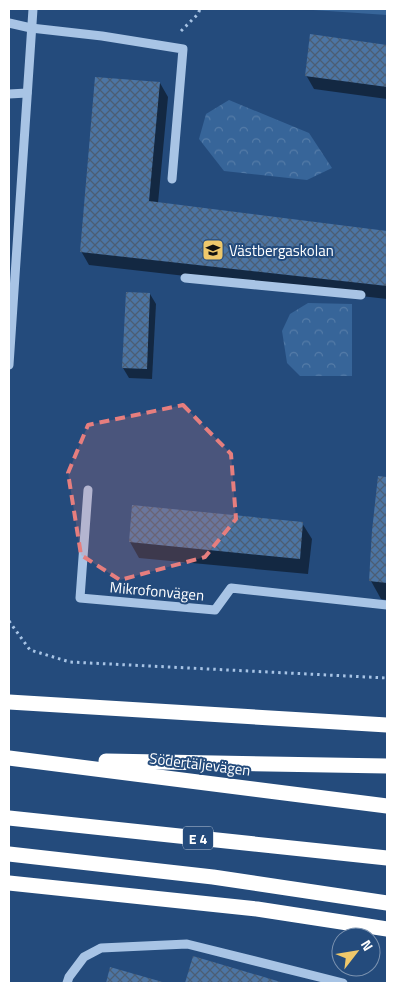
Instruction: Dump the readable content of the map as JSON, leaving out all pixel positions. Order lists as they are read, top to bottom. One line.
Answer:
{"streets":{"highway":["Södertäljevägen","E 4"],"street":["Mikrofonvägen"]},"places":{"school or university":["Västbergaskolan"]},"north":"top right"}
